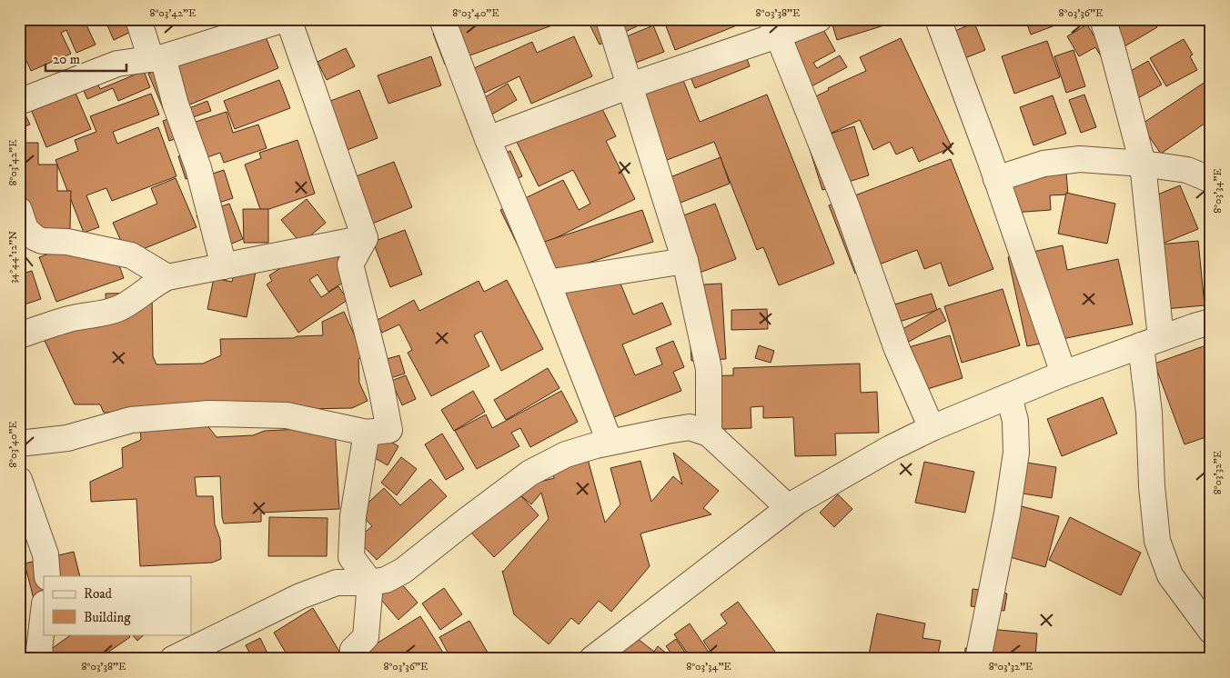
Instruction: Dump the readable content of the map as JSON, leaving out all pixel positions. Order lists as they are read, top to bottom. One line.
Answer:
{"legend":["Road","Building"],"scale_bar":"20 m","coordinates":["8°03'42\"E","8°03'40\"E","8°03'38\"E","8°03'36\"E","8°03'34\"E","34°44'12\"N","8°03'32\"E"]}
